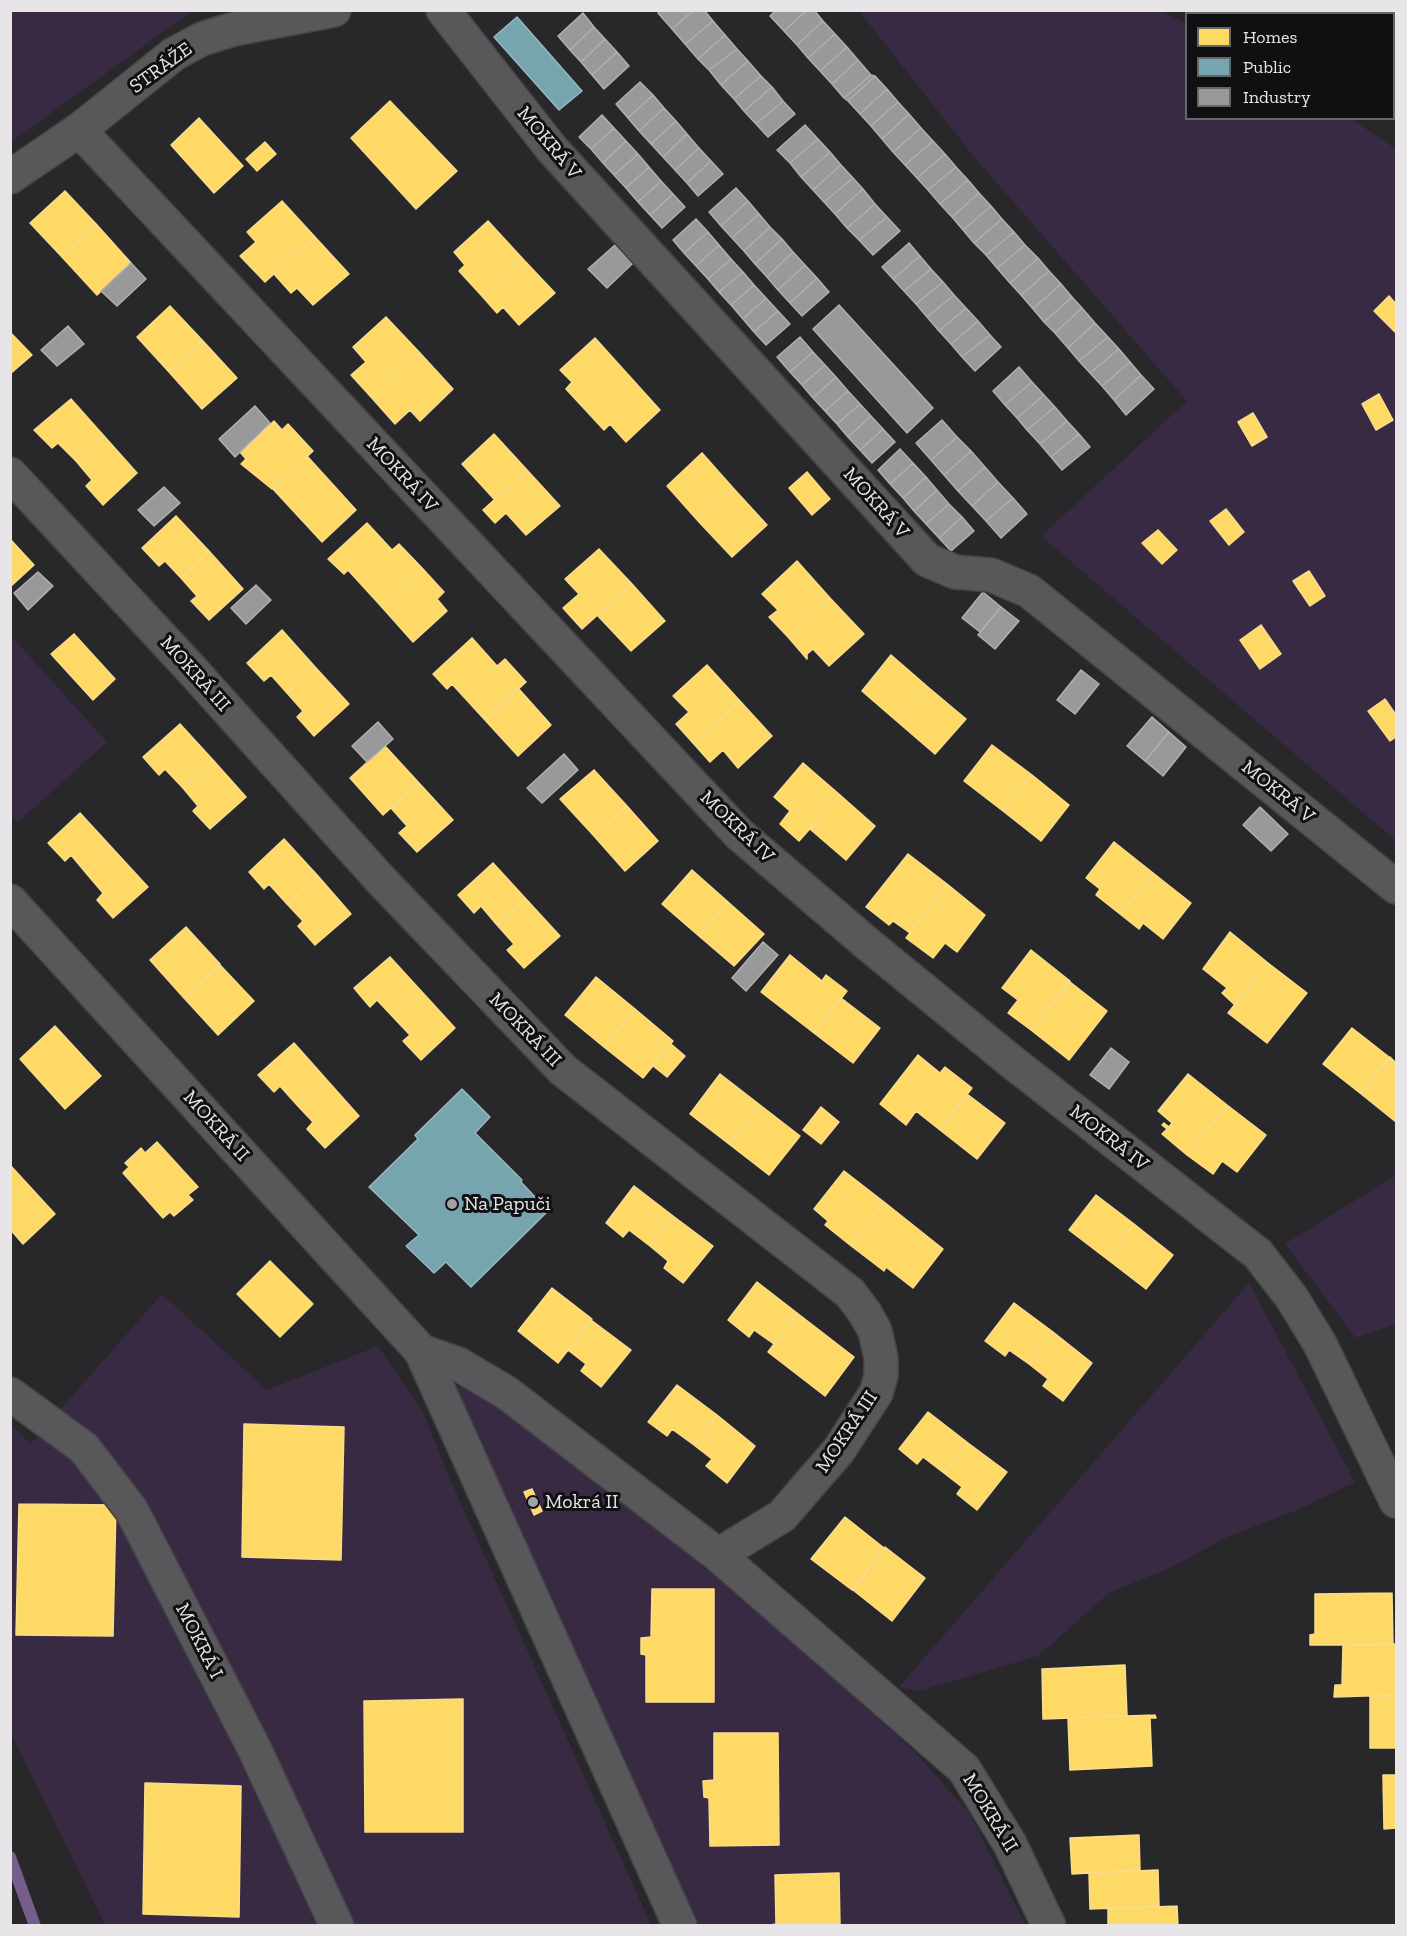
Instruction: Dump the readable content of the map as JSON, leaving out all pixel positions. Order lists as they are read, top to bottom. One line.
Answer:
{"streets":{"street":["STRÁŽE","MOKRÁ V","MOKRÁ IV","MOKRÁ III","MOKRÁ II","MOKRÁ I"]},"crossings":[["STRÁŽE","MOKRÁ IV"],["MOKRÁ III","MOKRÁ II"]],"places":["Na Papuči","Mokrá II"],"legend":["Homes","Public","Industry"]}
